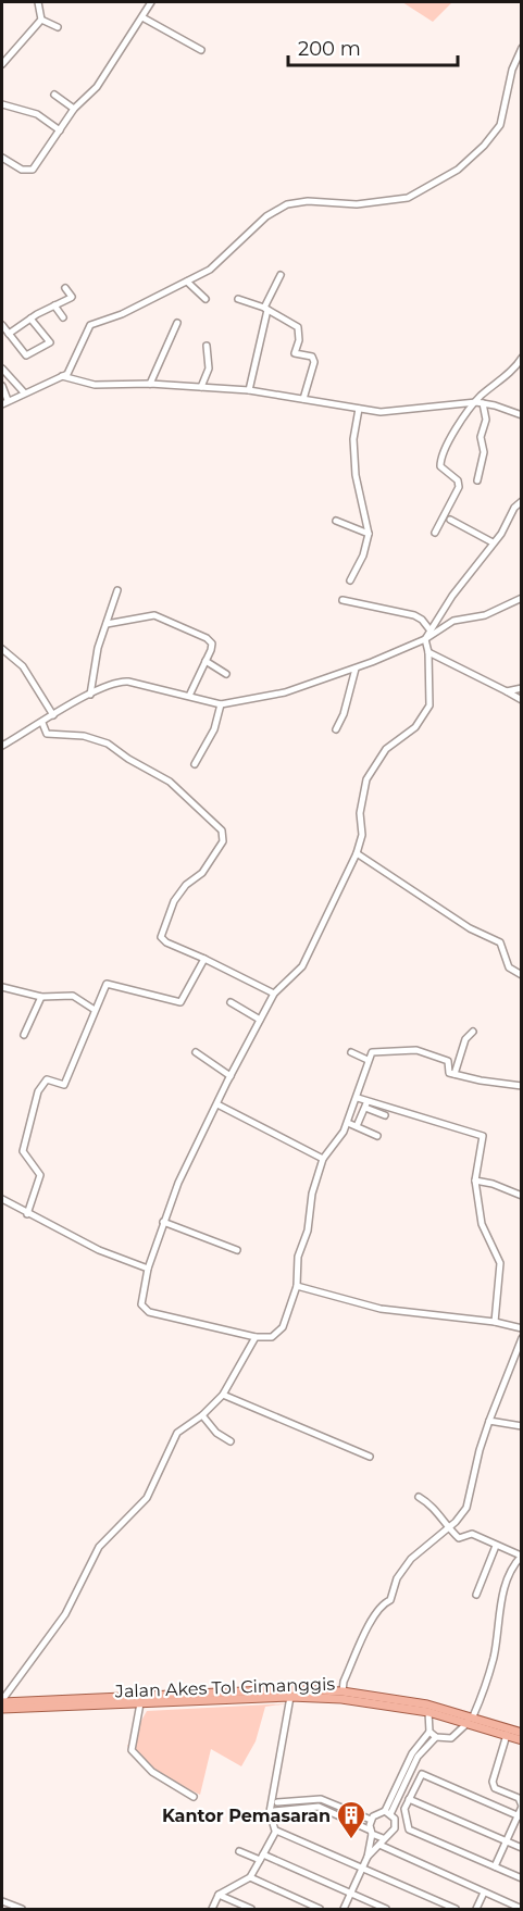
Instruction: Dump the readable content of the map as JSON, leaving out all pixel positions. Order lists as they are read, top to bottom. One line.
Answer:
{"streets":{"main road":["Jalan Akes Tol Cimanggis"]},"places":{"building":["Kantor Pemasaran"]},"scale_bar":"200 m"}
